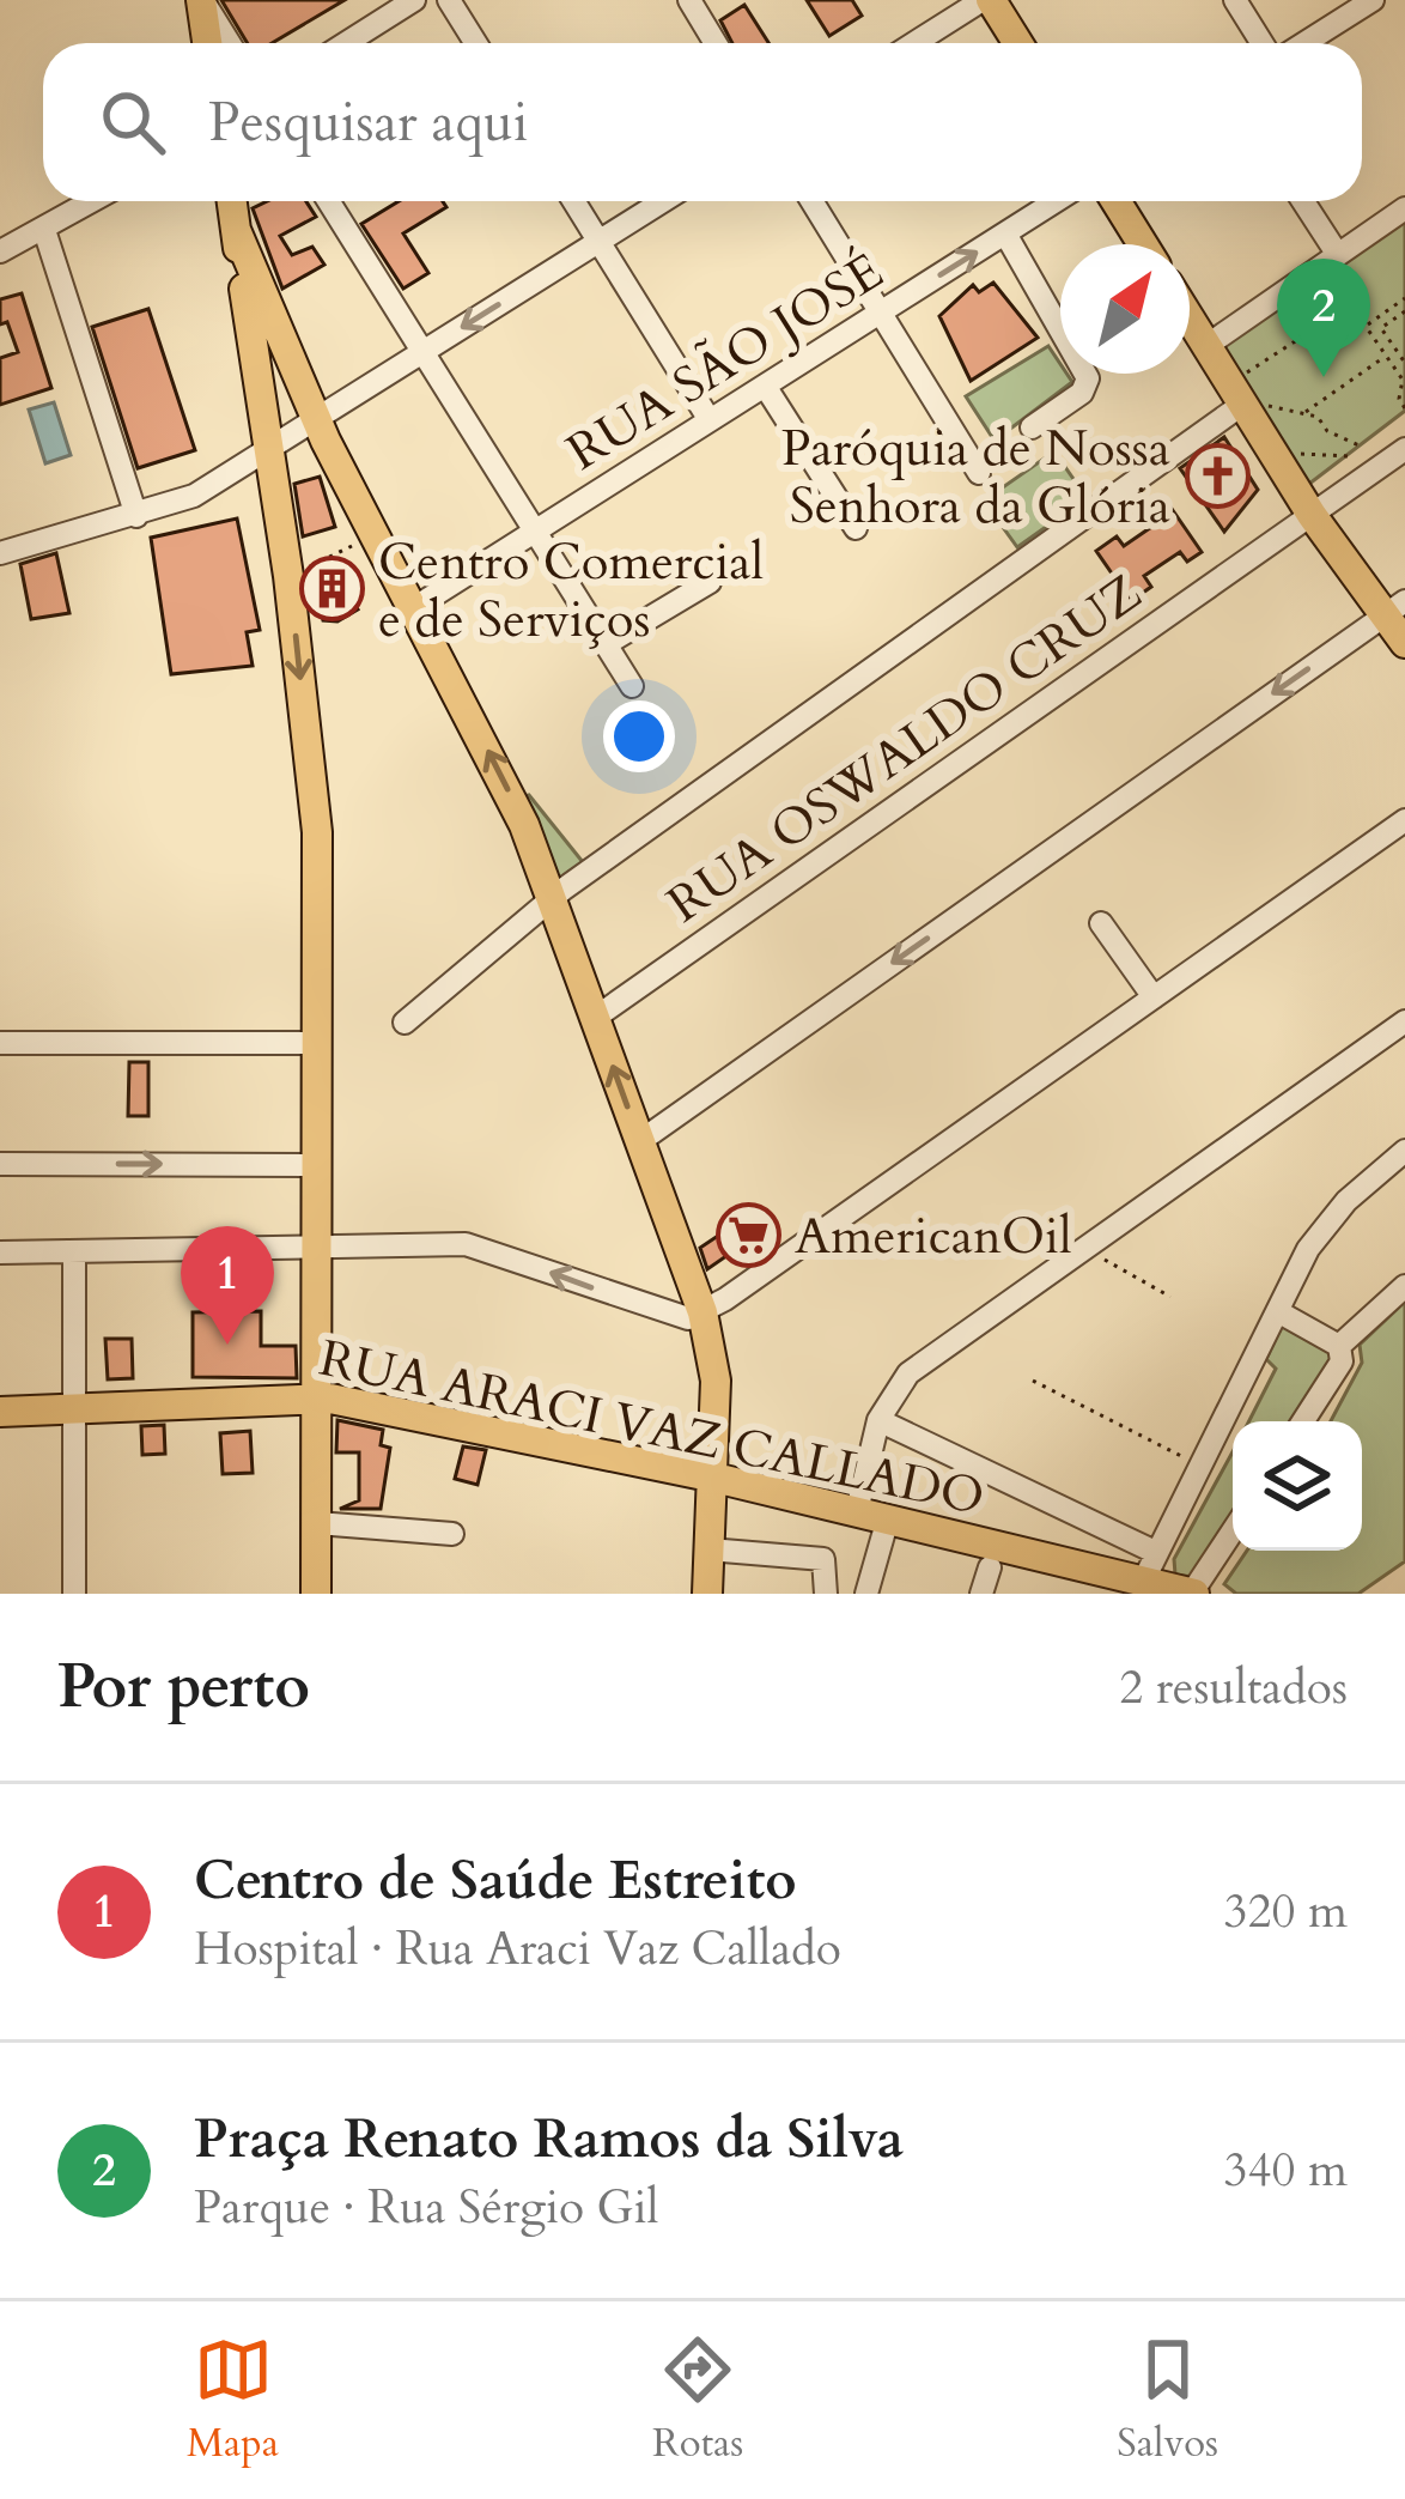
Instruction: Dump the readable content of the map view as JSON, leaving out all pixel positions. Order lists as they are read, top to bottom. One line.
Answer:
{"streets":{"main road":["RUA ARACI VAZ CALLADO"],"street":["RUA SÃO JOSÉ","RUA OSWALDO CRUZ"]},"places":{"church":["Paróquia de Nossa Senhora da Glória"],"building":["Centro Comercial e de Serviços"],"supermarket":["AmericanOil"]},"north":"top right","page":{"search":"Pesquisar aqui","pins":["2","1"],"heading":["Por perto","2 resultados"],"list":[{"mark":"1","name":"Centro de Saúde Estreito","note":"Hospital · Rua Araci Vaz Callado","value":"320 m"},{"mark":"2","name":"Praça Renato Ramos da Silva","note":"Parque · Rua Sérgio Gil","value":"340 m"}],"nav":["Mapa","Rotas","Salvos"]}}
